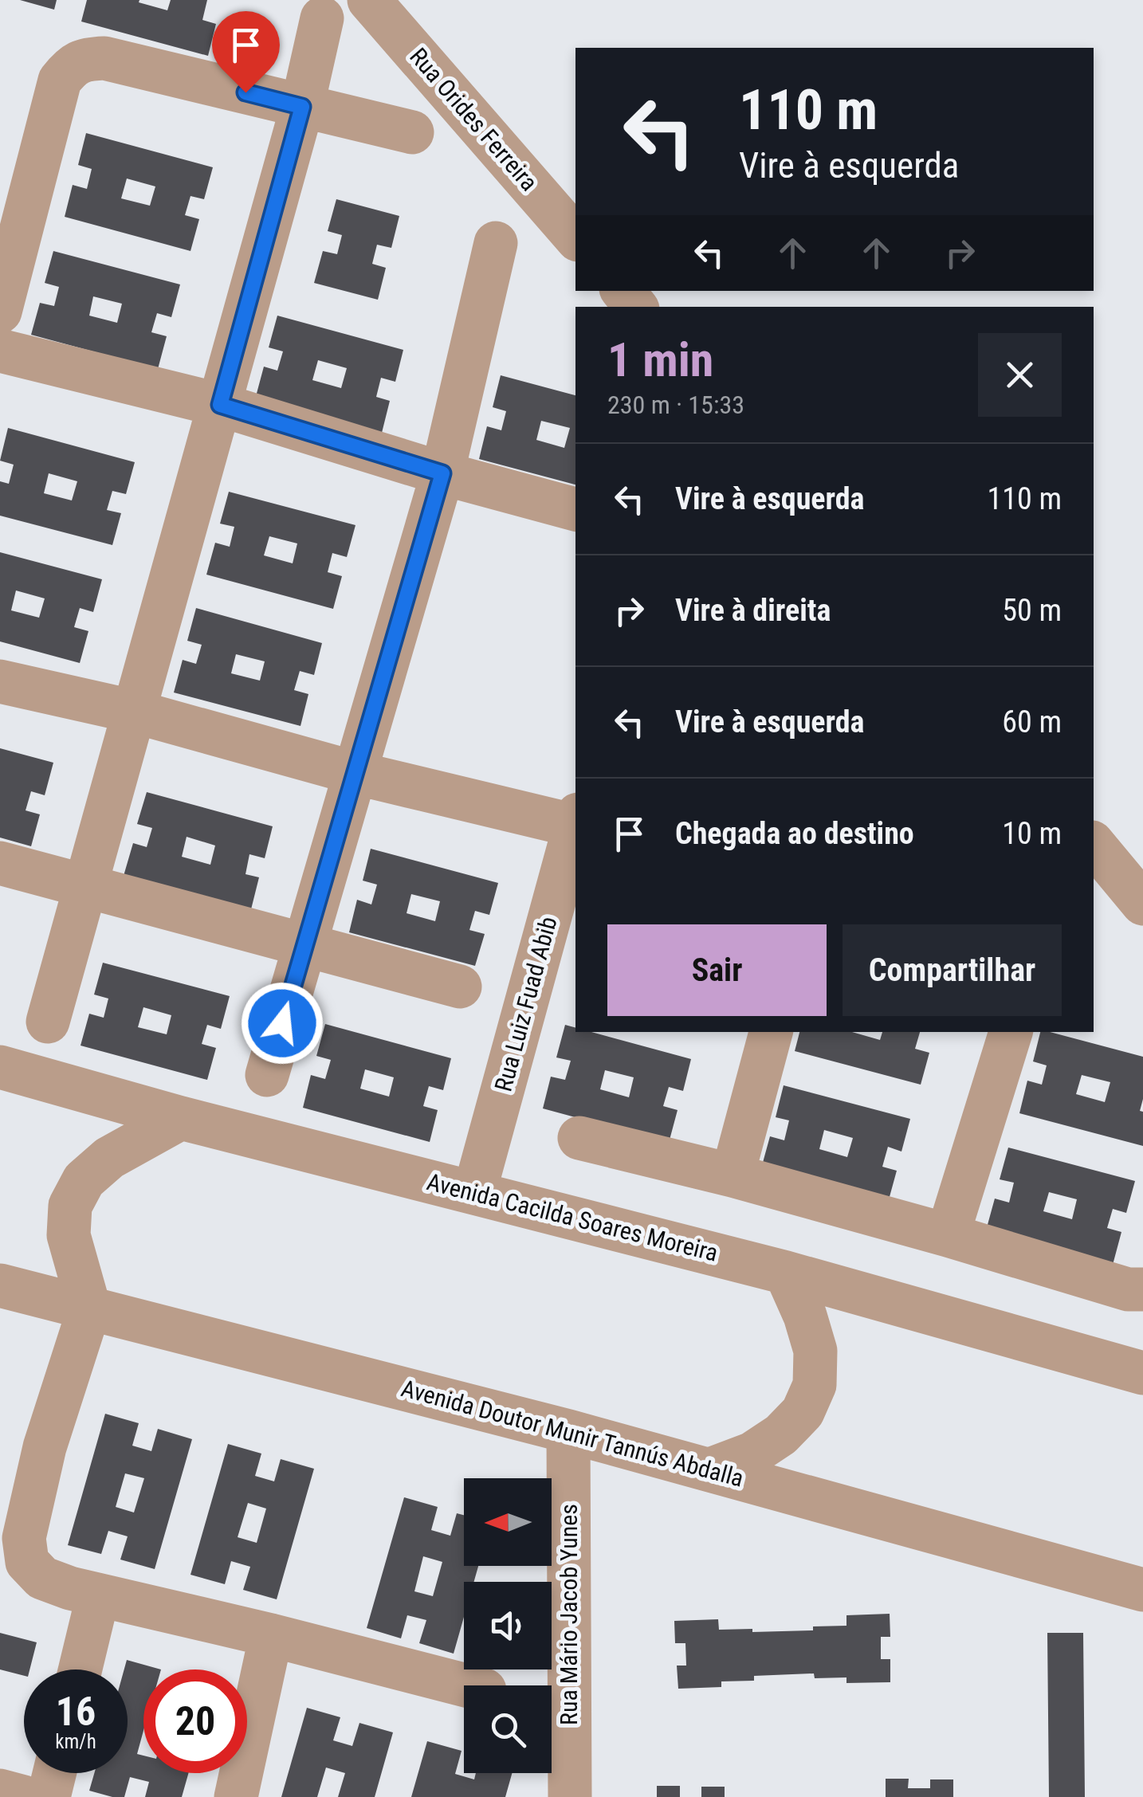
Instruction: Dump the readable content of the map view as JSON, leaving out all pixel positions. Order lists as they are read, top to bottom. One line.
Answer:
{"streets":{"street":["Rua Orides Ferreira","Rua Luiz Fuad Abib","Avenida Cacilda Soares Moreira","Avenida Doutor Munir Tannús Abdalla","Rua Mário Jacob Yunes"]},"crossings":[["Rua Luiz Fuad Abib","Avenida Cacilda Soares Moreira"],["Avenida Doutor Munir Tannús Abdalla","Rua Mário Jacob Yunes"]],"north":"left","page":{"turn":["110 m","Vire à esquerda"],"heading":["1 min","230 m · 15:33"],"list":[{"name":"Vire à esquerda","value":"110 m"},{"name":"Vire à direita","value":"50 m"},{"name":"Vire à esquerda","value":"60 m"},{"name":"Chegada ao destino","value":"10 m"}],"buttons":["Sair","Compartilhar"],"speed":"16 km/h","limit":"20"}}
